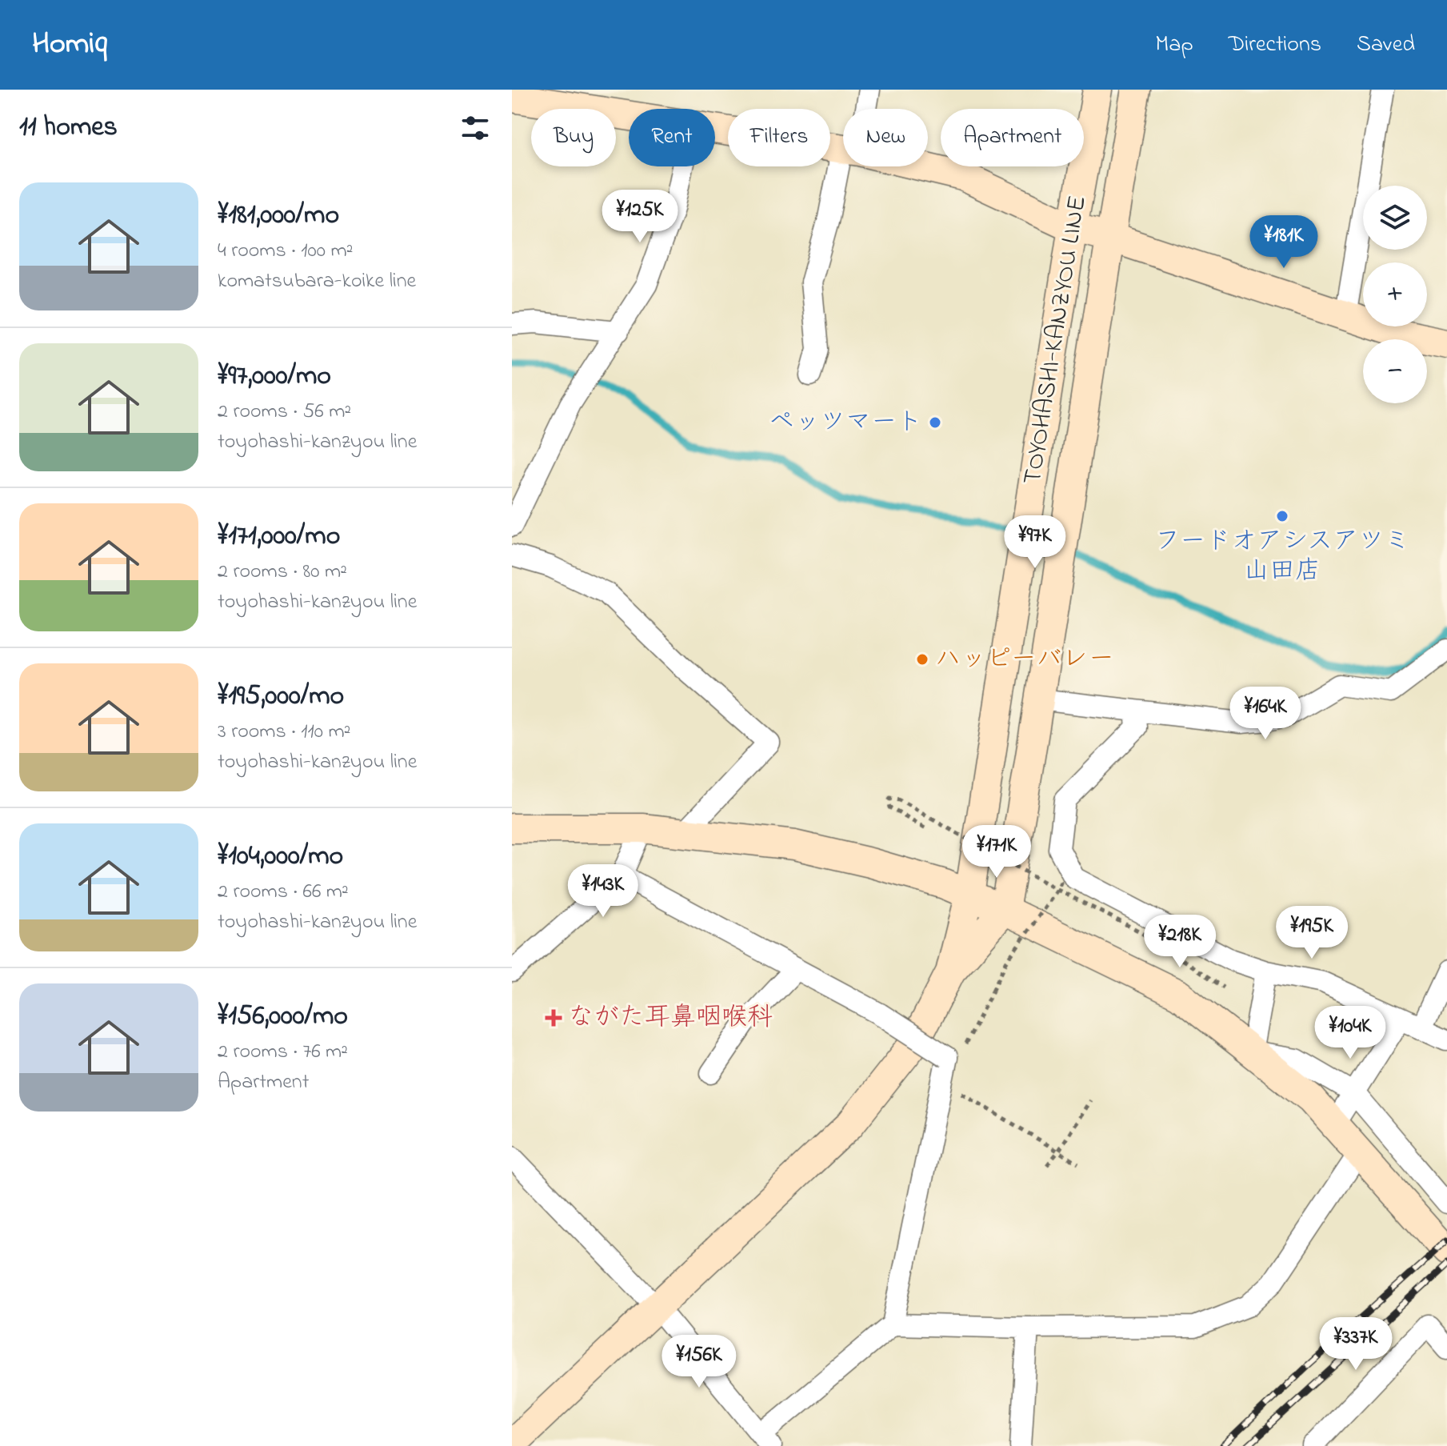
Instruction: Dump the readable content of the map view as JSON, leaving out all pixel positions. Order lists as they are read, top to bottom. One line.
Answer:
{"streets":{"main road":["TOYOHASHI-KANZYOU LINE"]},"places":{"other":["ペッツマート","フードオアシスアツミ 山田店","ハッピーバレー"],"health":["ながた耳鼻咽喉科"]},"page":{"header":"Homiq","nav":["Map","Directions","Saved"],"heading":"11 homes","chip":["Buy","Rent","Filters","New","Apartment"],"list":[{"name":"¥181,000/mo","note":"4 rooms · 100 m² · komatsubara-koike line"},{"name":"¥97,000/mo","note":"2 rooms · 56 m² · toyohashi-kanzyou line"},{"name":"¥171,000/mo","note":"2 rooms · 80 m² · toyohashi-kanzyou line"},{"name":"¥195,000/mo","note":"3 rooms · 110 m² · toyohashi-kanzyou line"},{"name":"¥104,000/mo","note":"2 rooms · 66 m² · toyohashi-kanzyou line"},{"name":"¥156,000/mo","note":"2 rooms · 76 m² · Apartment"}],"map_buttons":["+","−"],"price":["¥125K","¥181K","¥97K","¥164K","¥171K","¥143K","¥195K","¥218K","¥104K","¥337K","¥156K"]}}
